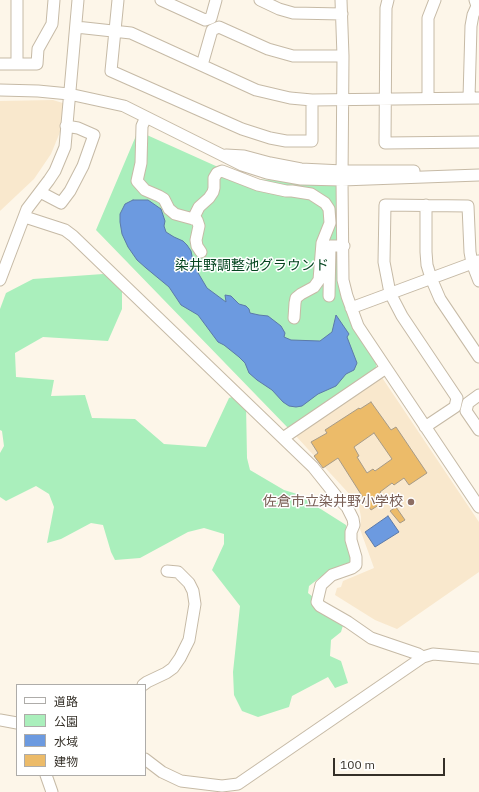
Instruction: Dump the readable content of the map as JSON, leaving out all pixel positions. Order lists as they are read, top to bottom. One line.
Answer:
{"parks":["染井野調整池グラウンド"],"places":["佐倉市立染井野小学校"],"legend":["道路","公園","水域","建物"],"scale_bar":"100 m"}
